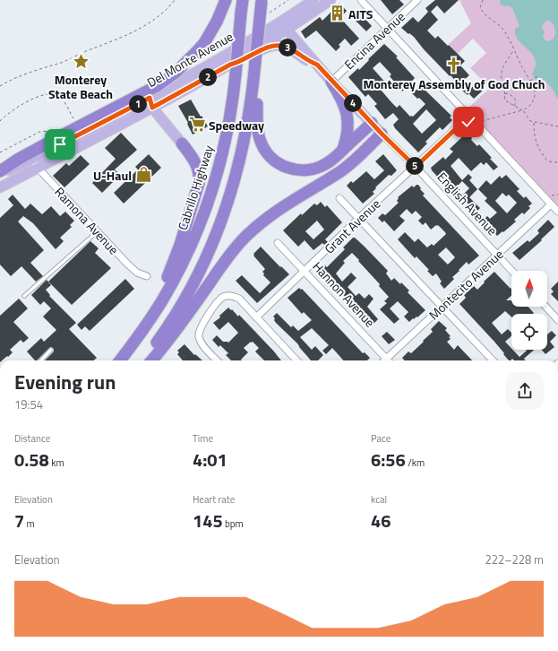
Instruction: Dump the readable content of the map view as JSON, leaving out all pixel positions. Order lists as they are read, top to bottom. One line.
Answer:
{"streets":{"highway":["Cabrillo Highway"],"main road":["Del Monte Avenue","English Avenue"],"street":["Encina Avenue","Ramona Avenue","Grant Avenue","Montecito Avenue","Hannon Avenue"]},"crossings":[["Encina Avenue","English Avenue"],["Del Monte Avenue","Cabrillo Highway"],["Del Monte Avenue","English Avenue"],["Del Monte Avenue","Ramona Avenue"],["English Avenue","Grant Avenue"],["English Avenue","Montecito Avenue"],["Grant Avenue","Hannon Avenue"]],"places":{"building":["AITS"],"place":["Monterey State Beach"],"church":["Monterey Assembly of God Chuch"],"supermarket":["Speedway"],"shop":["U-Haul"]},"north":"top","page":{"pins":["3","2","4","1","5"],"heading":["Evening run","19:54"],"stats":[["Distance","0.58 km"],["Time","4:01"],["Pace","6:56 /km"],["Elevation","7 m"],["Heart rate","145 bpm"],["kcal","46"]],"chart":["Elevation","222–228 m"]}}
